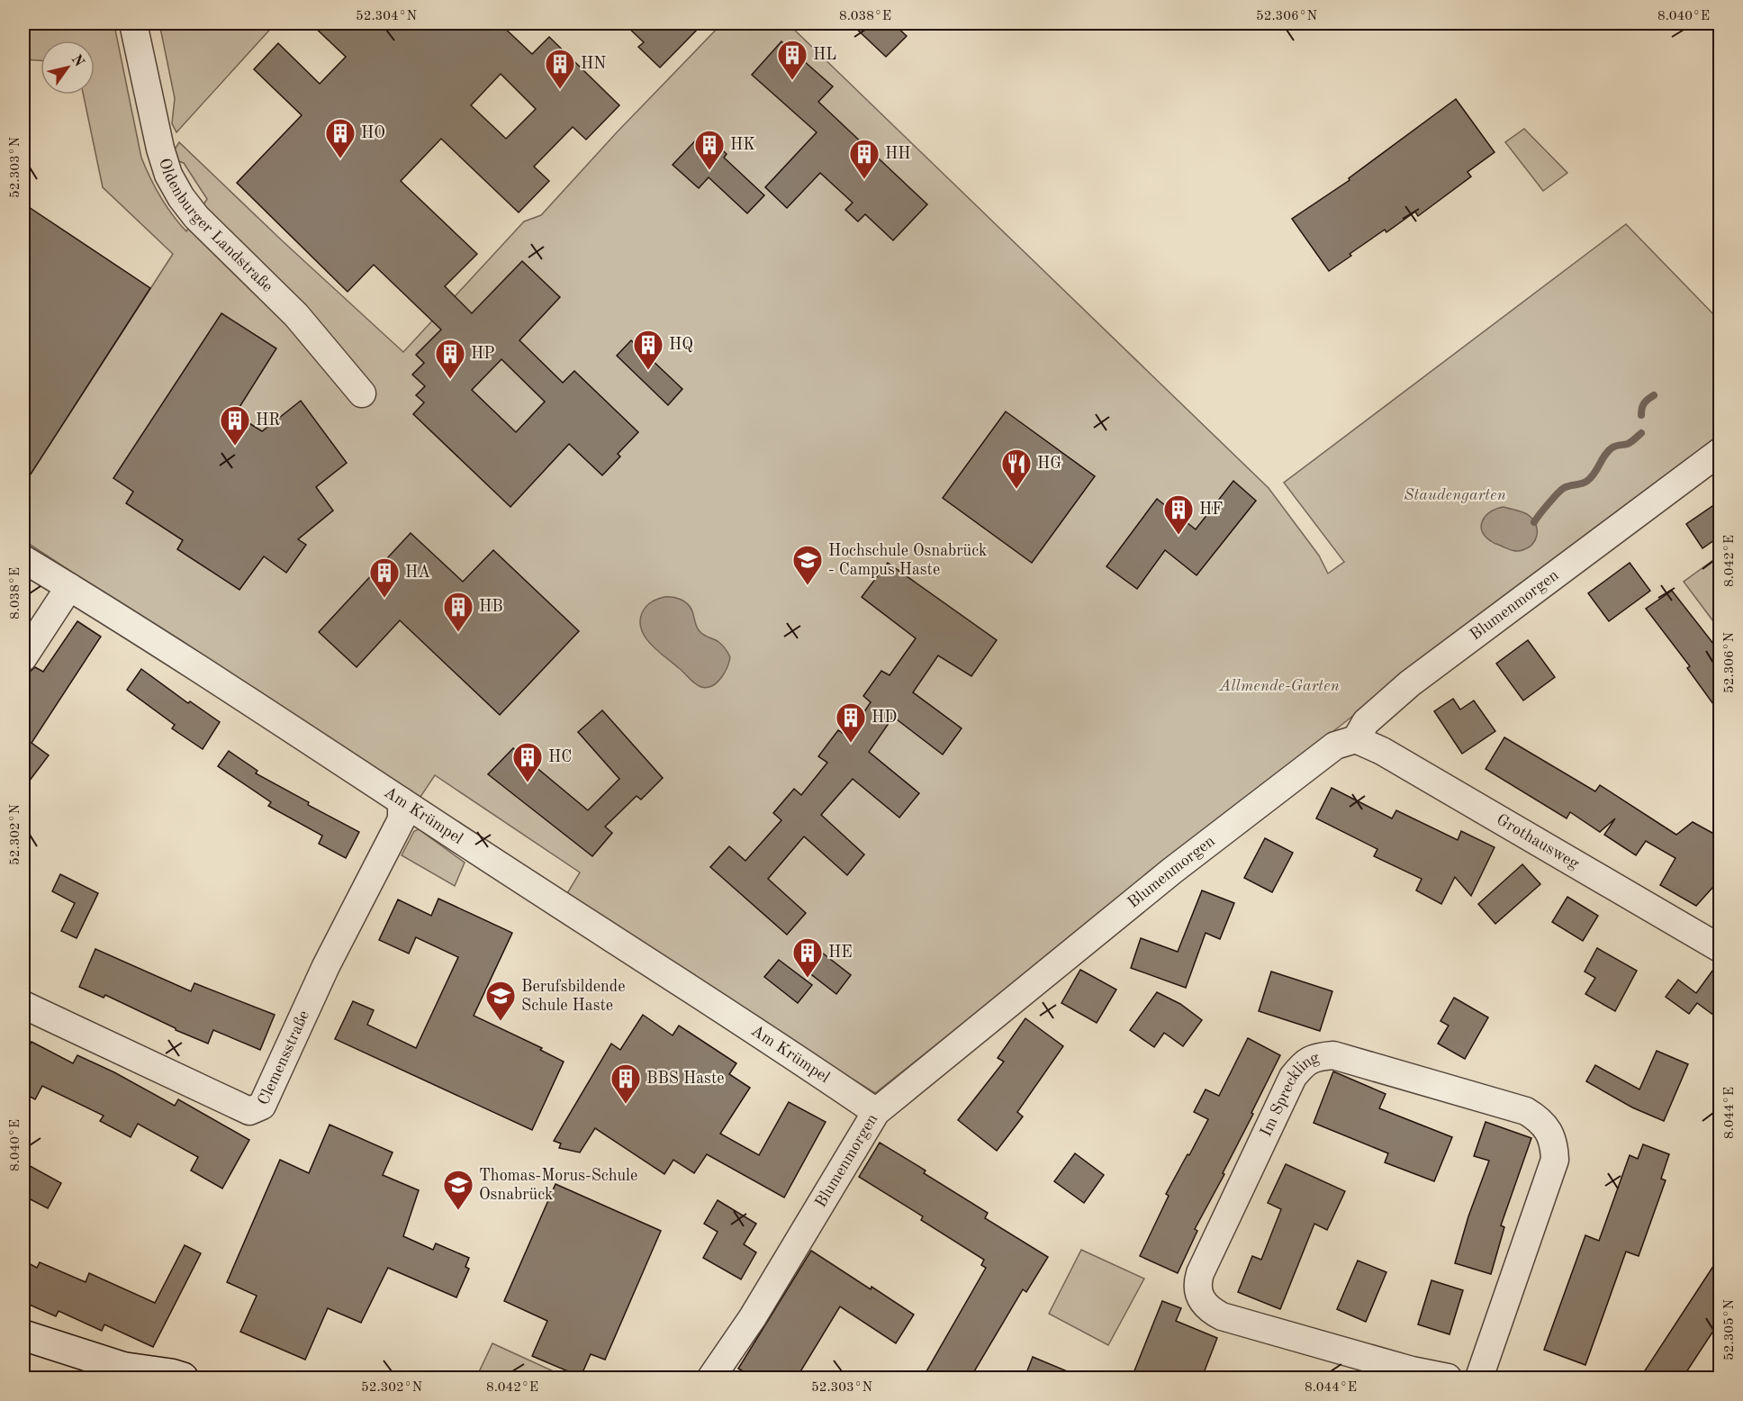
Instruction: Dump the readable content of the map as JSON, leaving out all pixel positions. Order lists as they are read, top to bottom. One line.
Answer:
{"streets":{"street":["Oldenburger Landstraße","Blumenmorgen","Am Krümpel","Grothausweg","Clemensstraße","Im Spreckling"]},"crossings":[["Blumenmorgen","Am Krümpel"],["Blumenmorgen","Grothausweg"],["Am Krümpel","Clemensstraße"]],"parks":["Staudengarten","Allmende-Garten"],"places":{"building":["HL","HN","HO","HK","HH","HQ","HP","HR","HF","HA","HB","HD","HC","HE","BBS Haste"],"restaurant":["HG"],"school or university":["Hochschule Osnabrück - Campus Haste","Berufsbildende Schule Haste","Thomas-Morus-Schule Osnabrück"]},"north":"top right","coordinates":["52.304°N","8.038°E","52.306°N","8.040°E","52.303°N","8.042°E","52.302°N","8.044°E","52.305°N"]}
